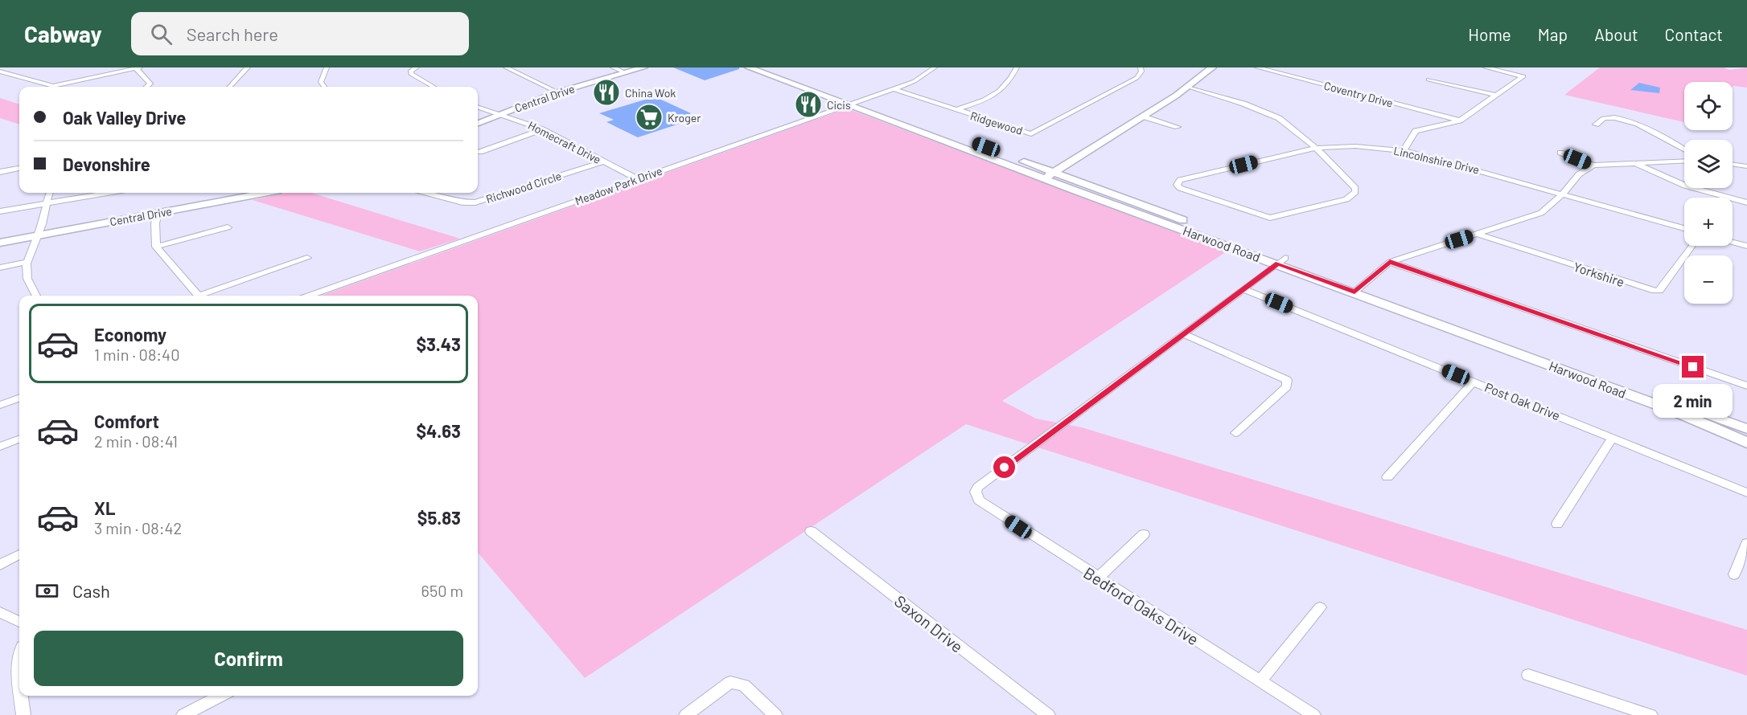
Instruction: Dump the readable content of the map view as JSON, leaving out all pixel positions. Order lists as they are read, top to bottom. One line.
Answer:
{"streets":{"main road":["Central Drive","Harwood Road"],"street":["Coventry Drive","Ridgewood","Homecraft Drive","Lincolnshire Drive","Meadow Park Drive","Richwood Circle","Yorkshire","Post Oak Drive","Bedford Oaks Drive","Saxon Drive"]},"crossings":[["Central Drive","Homecraft Drive"],["Ridgewood","Meadow Park Drive"],["Homecraft Drive","Meadow Park Drive"],["Homecraft Drive","Richwood Circle"],["Meadow Park Drive","Harwood Road"]],"places":{"restaurant":["China Wok","Cicis"],"supermarket":["Kroger"]},"page":{"header":"Cabway","search":"Search here","nav":["Home","Map","About","Contact"],"map_buttons":["+","−"],"banner":["Oak Valley Drive","Devonshire"],"list":[{"name":"Economy","note":"1 min · 08:40","value":"$3.43"},{"name":"Comfort","note":"2 min · 08:41","value":"$4.63"},{"name":"XL","note":"3 min · 08:42","value":"$5.83"}],"bubble":"2 min","pay":["Cash","650 m"],"buttons":"Confirm"}}
